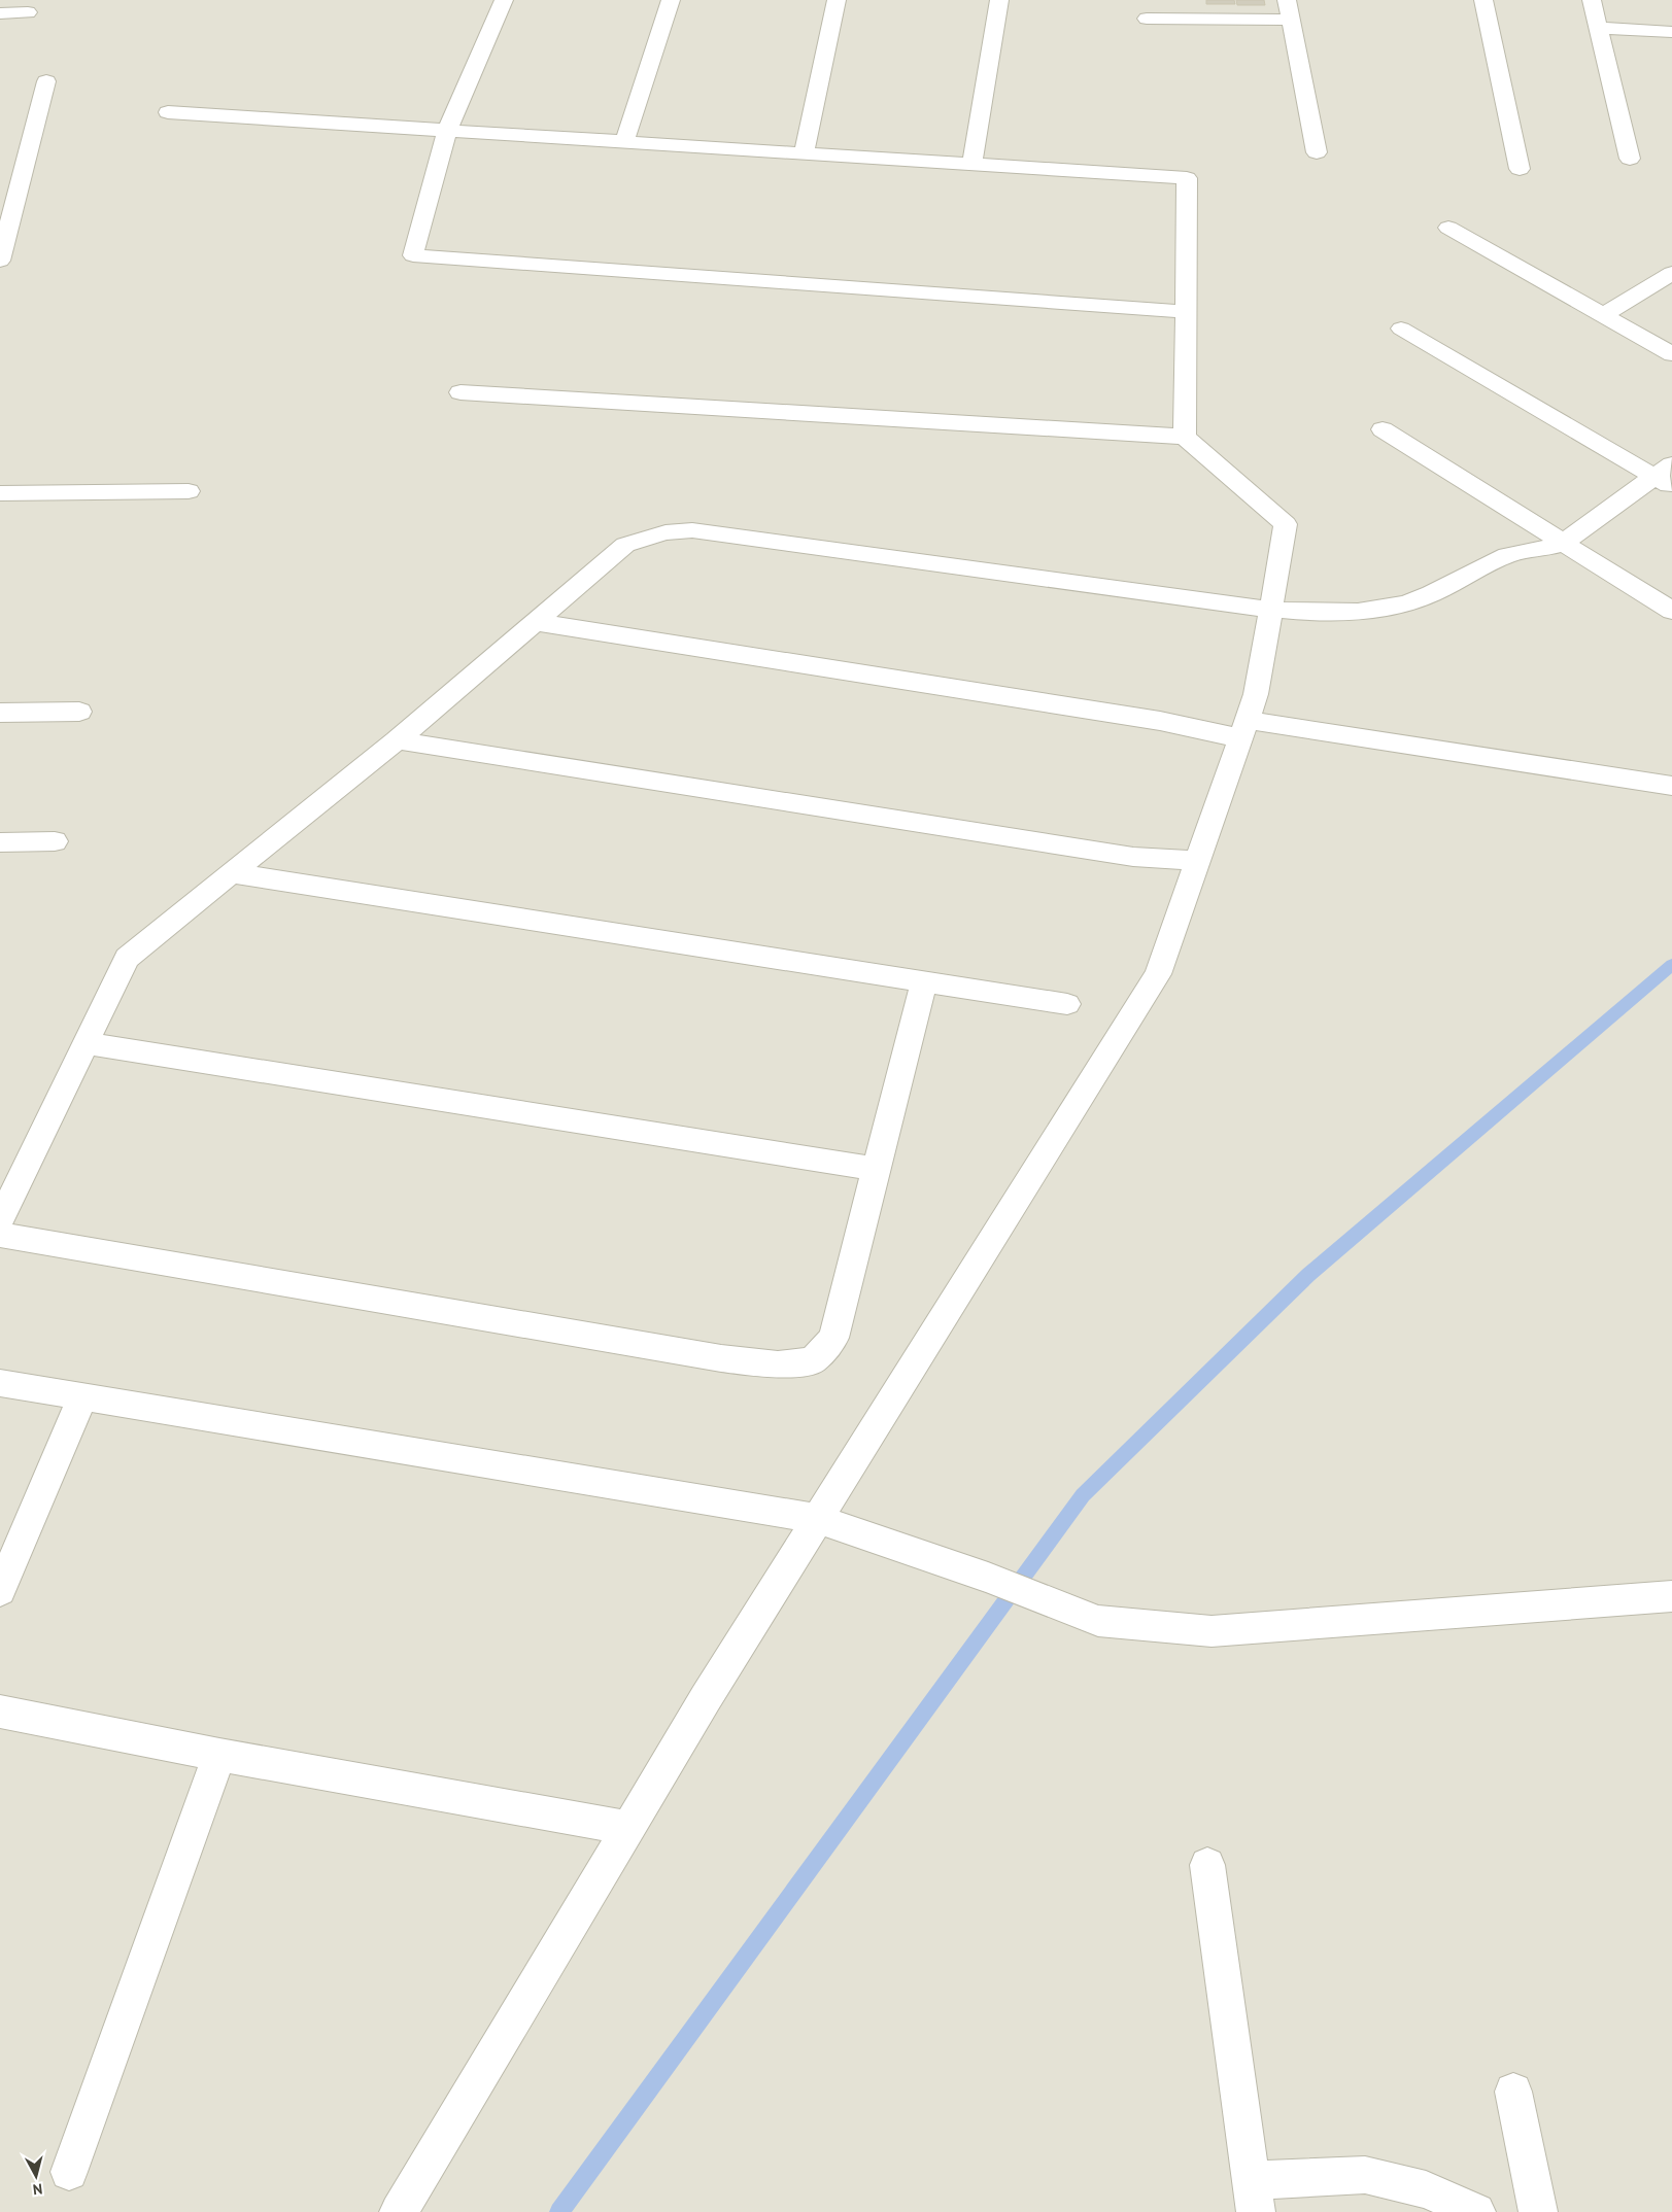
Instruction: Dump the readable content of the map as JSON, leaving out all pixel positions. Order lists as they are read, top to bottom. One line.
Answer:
{"north":"bottom"}
